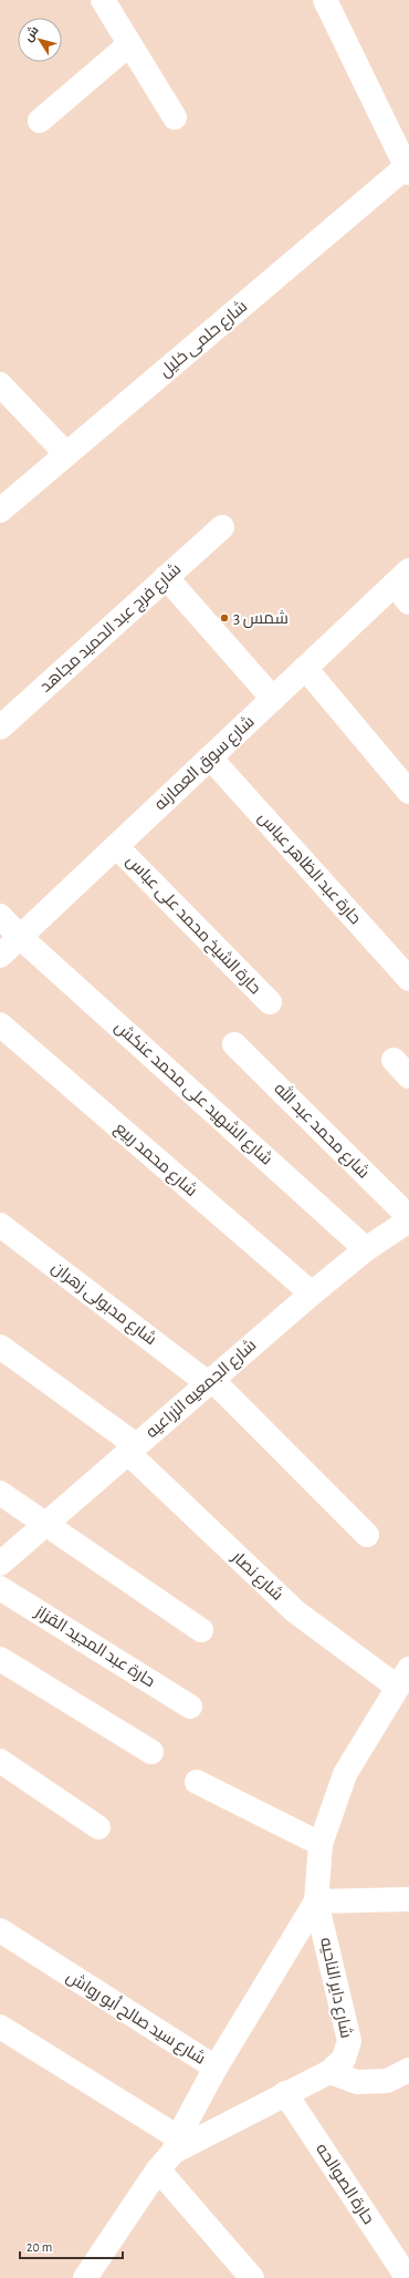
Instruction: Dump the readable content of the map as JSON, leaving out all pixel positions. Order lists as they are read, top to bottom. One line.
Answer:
{"streets":{"street":["شارع حلمى خليل","شارع فرج عبد الحميد مجاهد","شارع سوق العمارنه","حارة عبد الظاهر عباس","حارة الشيخ محمد على عباس","شارع الشهيد على محمد عنكش","شارع محمد عبد الله","شارع محمد ربيع","شارع مدبولى زهران","شارع الجمعيه الزراعيه","شارع نصار","حارة عبد المجيد القزاز","شارع داير الناحيه","شارع سيد صالح أبو رواش","حارة الصوالحه"]},"crossings":[["شارع سوق العمارنه","حارة عبد الظاهر عباس"],["شارع سوق العمارنه","حارة الشيخ محمد على عباس"],["شارع سوق العمارنه","شارع الشهيد على محمد عنكش"],["شارع الشهيد على محمد عنكش","شارع الجمعيه الزراعيه"],["شارع محمد عبد الله","شارع الجمعيه الزراعيه"],["شارع محمد ربيع","شارع الجمعيه الزراعيه"],["شارع مدبولى زهران","شارع الجمعيه الزراعيه"],["شارع الجمعيه الزراعيه","شارع نصار"],["شارع نصار","شارع داير الناحيه"],["شارع داير الناحيه","شارع سيد صالح أبو رواش"],["شارع داير الناحيه","حارة الصوالحه"]],"places":["شمس 3"],"scale_bar":"20 m","north":"top left"}
